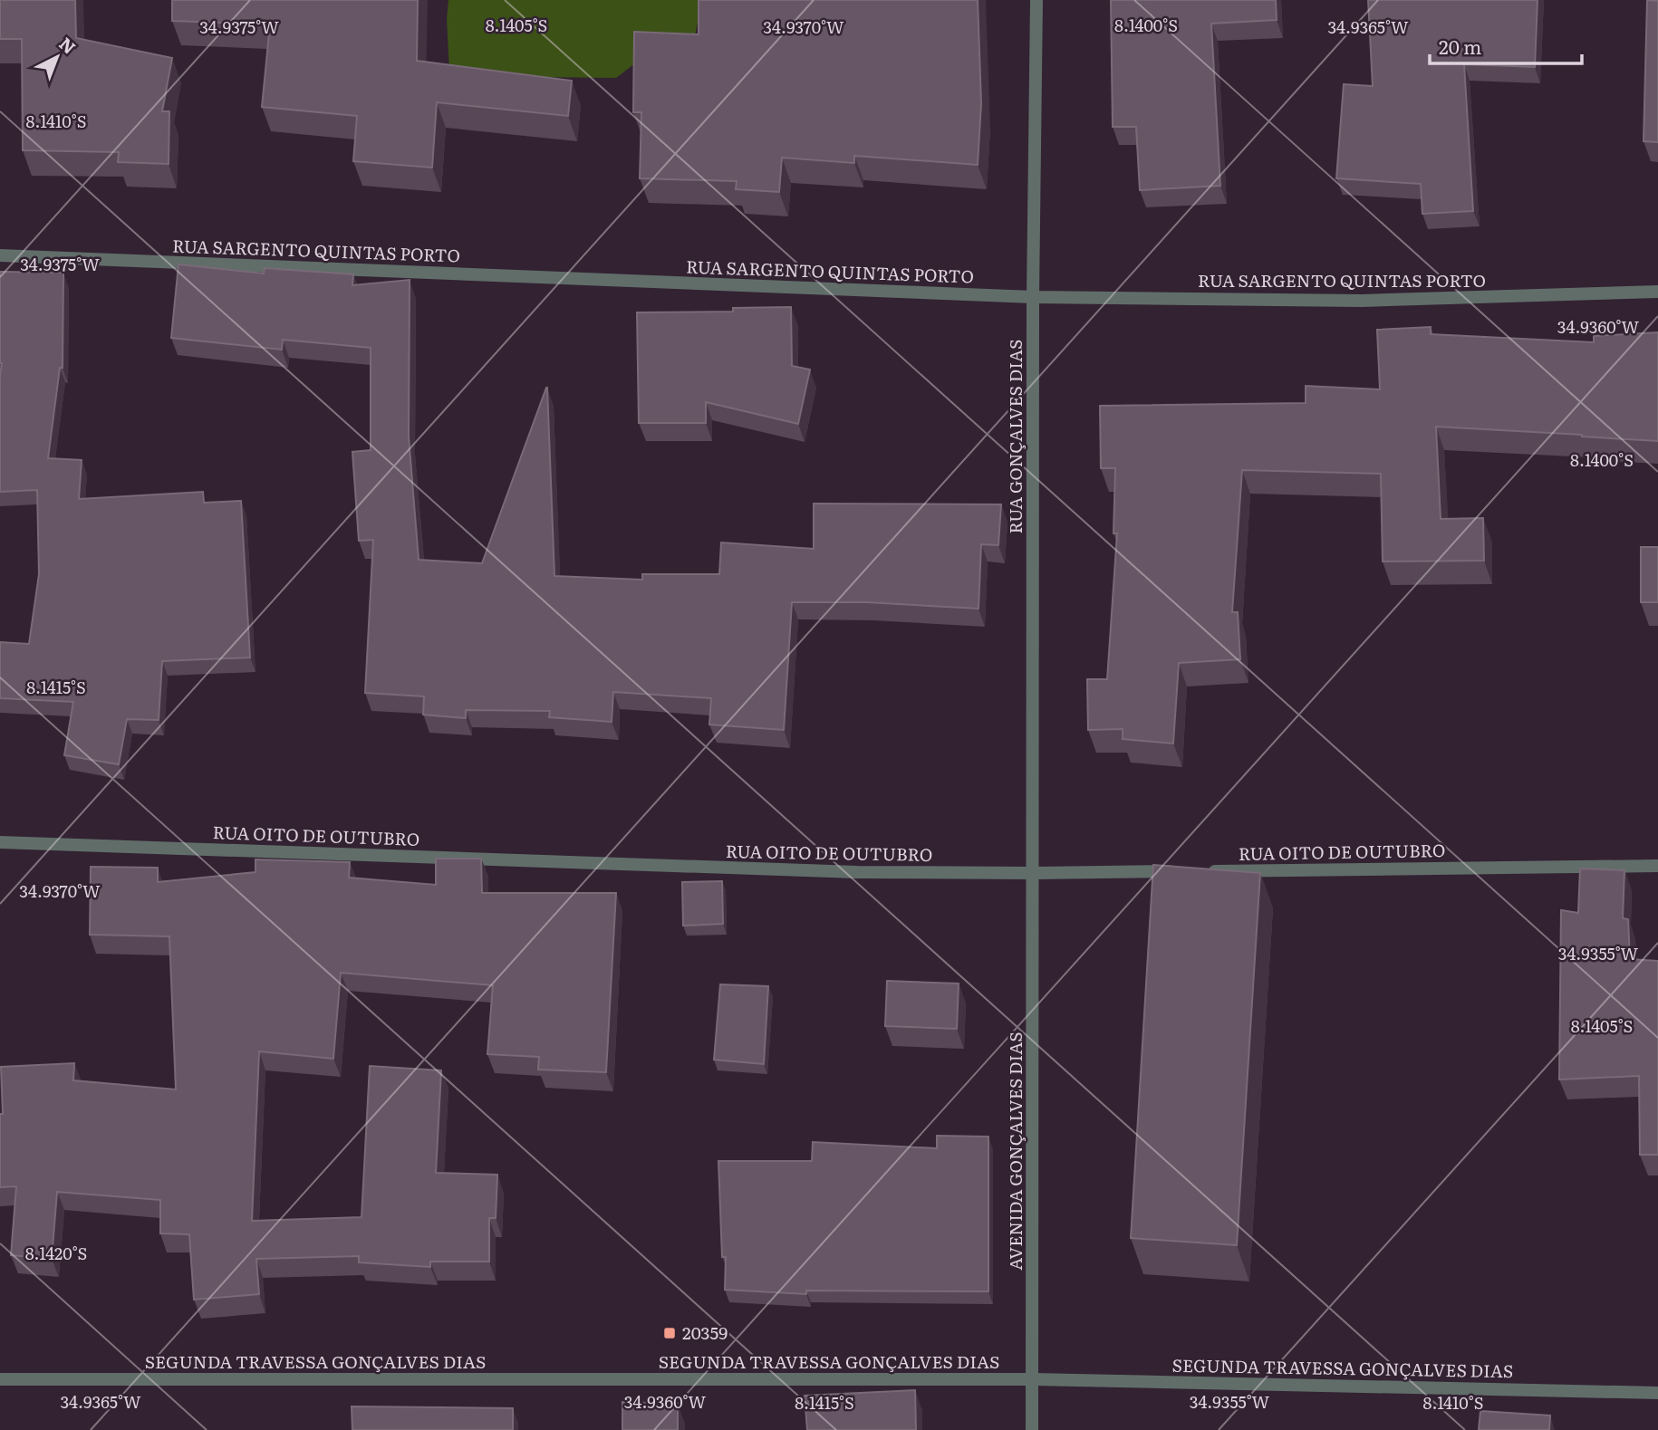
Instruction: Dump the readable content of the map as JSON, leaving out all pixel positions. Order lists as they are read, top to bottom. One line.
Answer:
{"streets":{"street":["RUA SARGENTO QUINTAS PORTO","RUA GONÇALVES DIAS","RUA OITO DE OUTUBRO","AVENIDA GONÇALVES DIAS","SEGUNDA TRAVESSA GONÇALVES DIAS"]},"crossings":[["RUA SARGENTO QUINTAS PORTO","RUA GONÇALVES DIAS"],["RUA GONÇALVES DIAS","RUA OITO DE OUTUBRO"],["RUA GONÇALVES DIAS","AVENIDA GONÇALVES DIAS"],["RUA OITO DE OUTUBRO","AVENIDA GONÇALVES DIAS"],["AVENIDA GONÇALVES DIAS","SEGUNDA TRAVESSA GONÇALVES DIAS"]],"places":{"transit":["20359"]},"scale_bar":"20 m","north":"top right","coordinates":["8.1405°S","8.1400°S","34.9375°W","34.9370°W","34.9365°W","8.1410°S","34.9360°W","8.1415°S","34.9355°W","8.1420°S"]}
